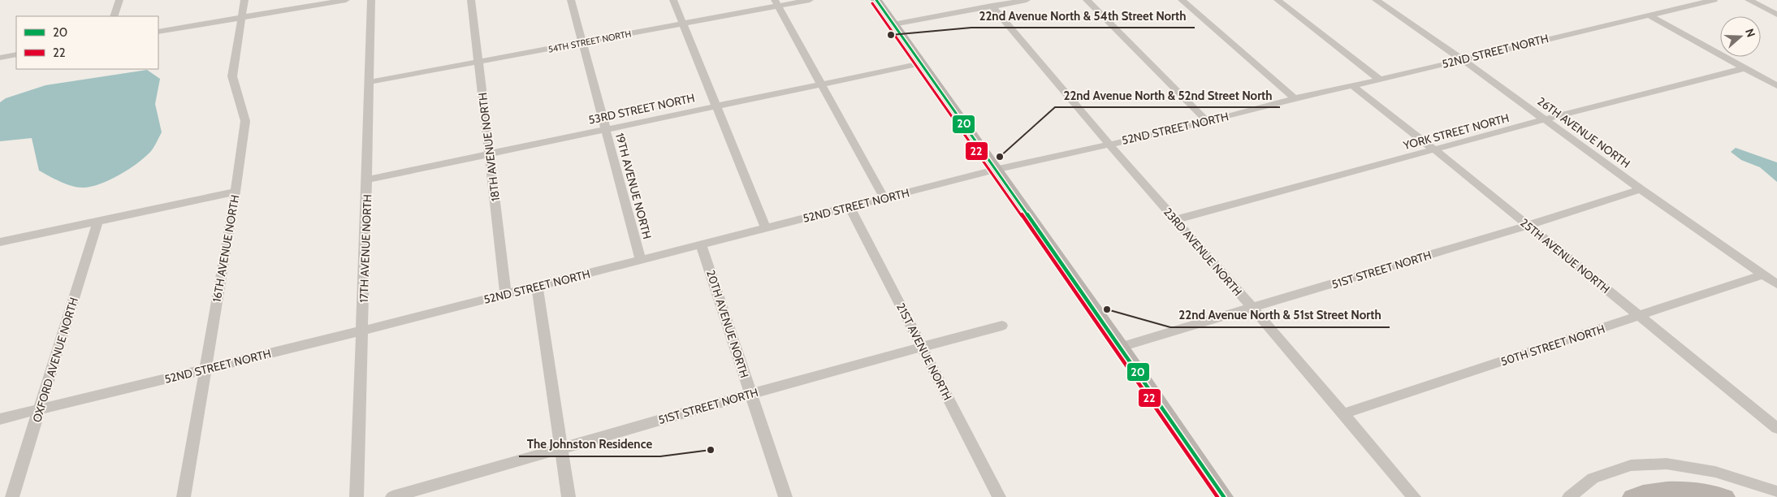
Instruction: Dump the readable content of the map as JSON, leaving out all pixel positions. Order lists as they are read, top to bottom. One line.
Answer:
{"streets":{"street":["54TH STREET NORTH","52ND STREET NORTH","53RD STREET NORTH","YORK STREET NORTH","26TH AVENUE NORTH","18TH AVENUE NORTH","19TH AVENUE NORTH","16TH AVENUE NORTH","17TH AVENUE NORTH","23RD AVENUE NORTH","25TH AVENUE NORTH","51ST STREET NORTH","20TH AVENUE NORTH","50TH STREET NORTH","21ST AVENUE NORTH","OXFORD AVENUE NORTH"]},"crossings":[["54TH STREET NORTH","18TH AVENUE NORTH"],["54TH STREET NORTH","19TH AVENUE NORTH"],["54TH STREET NORTH","17TH AVENUE NORTH"],["52ND STREET NORTH","26TH AVENUE NORTH"],["52ND STREET NORTH","18TH AVENUE NORTH"],["52ND STREET NORTH","19TH AVENUE NORTH"],["52ND STREET NORTH","16TH AVENUE NORTH"],["52ND STREET NORTH","17TH AVENUE NORTH"],["52ND STREET NORTH","23RD AVENUE NORTH"],["52ND STREET NORTH","25TH AVENUE NORTH"],["52ND STREET NORTH","20TH AVENUE NORTH"],["52ND STREET NORTH","21ST AVENUE NORTH"],["52ND STREET NORTH","OXFORD AVENUE NORTH"],["53RD STREET NORTH","18TH AVENUE NORTH"],["53RD STREET NORTH","19TH AVENUE NORTH"],["53RD STREET NORTH","17TH AVENUE NORTH"],["YORK STREET NORTH","26TH AVENUE NORTH"],["YORK STREET NORTH","23RD AVENUE NORTH"],["YORK STREET NORTH","25TH AVENUE NORTH"],["26TH AVENUE NORTH","51ST STREET NORTH"],["26TH AVENUE NORTH","50TH STREET NORTH"],["23RD AVENUE NORTH","51ST STREET NORTH"],["23RD AVENUE NORTH","50TH STREET NORTH"],["25TH AVENUE NORTH","51ST STREET NORTH"],["25TH AVENUE NORTH","50TH STREET NORTH"],["51ST STREET NORTH","20TH AVENUE NORTH"],["51ST STREET NORTH","21ST AVENUE NORTH"]],"places":["22nd Avenue North & 54th Street North","22nd Avenue North & 52nd Street North","22nd Avenue North & 51st Street North","The Johnston Residence"],"lines":["transit line 20","transit line 22"],"legend":["20","22"],"north":"right"}
